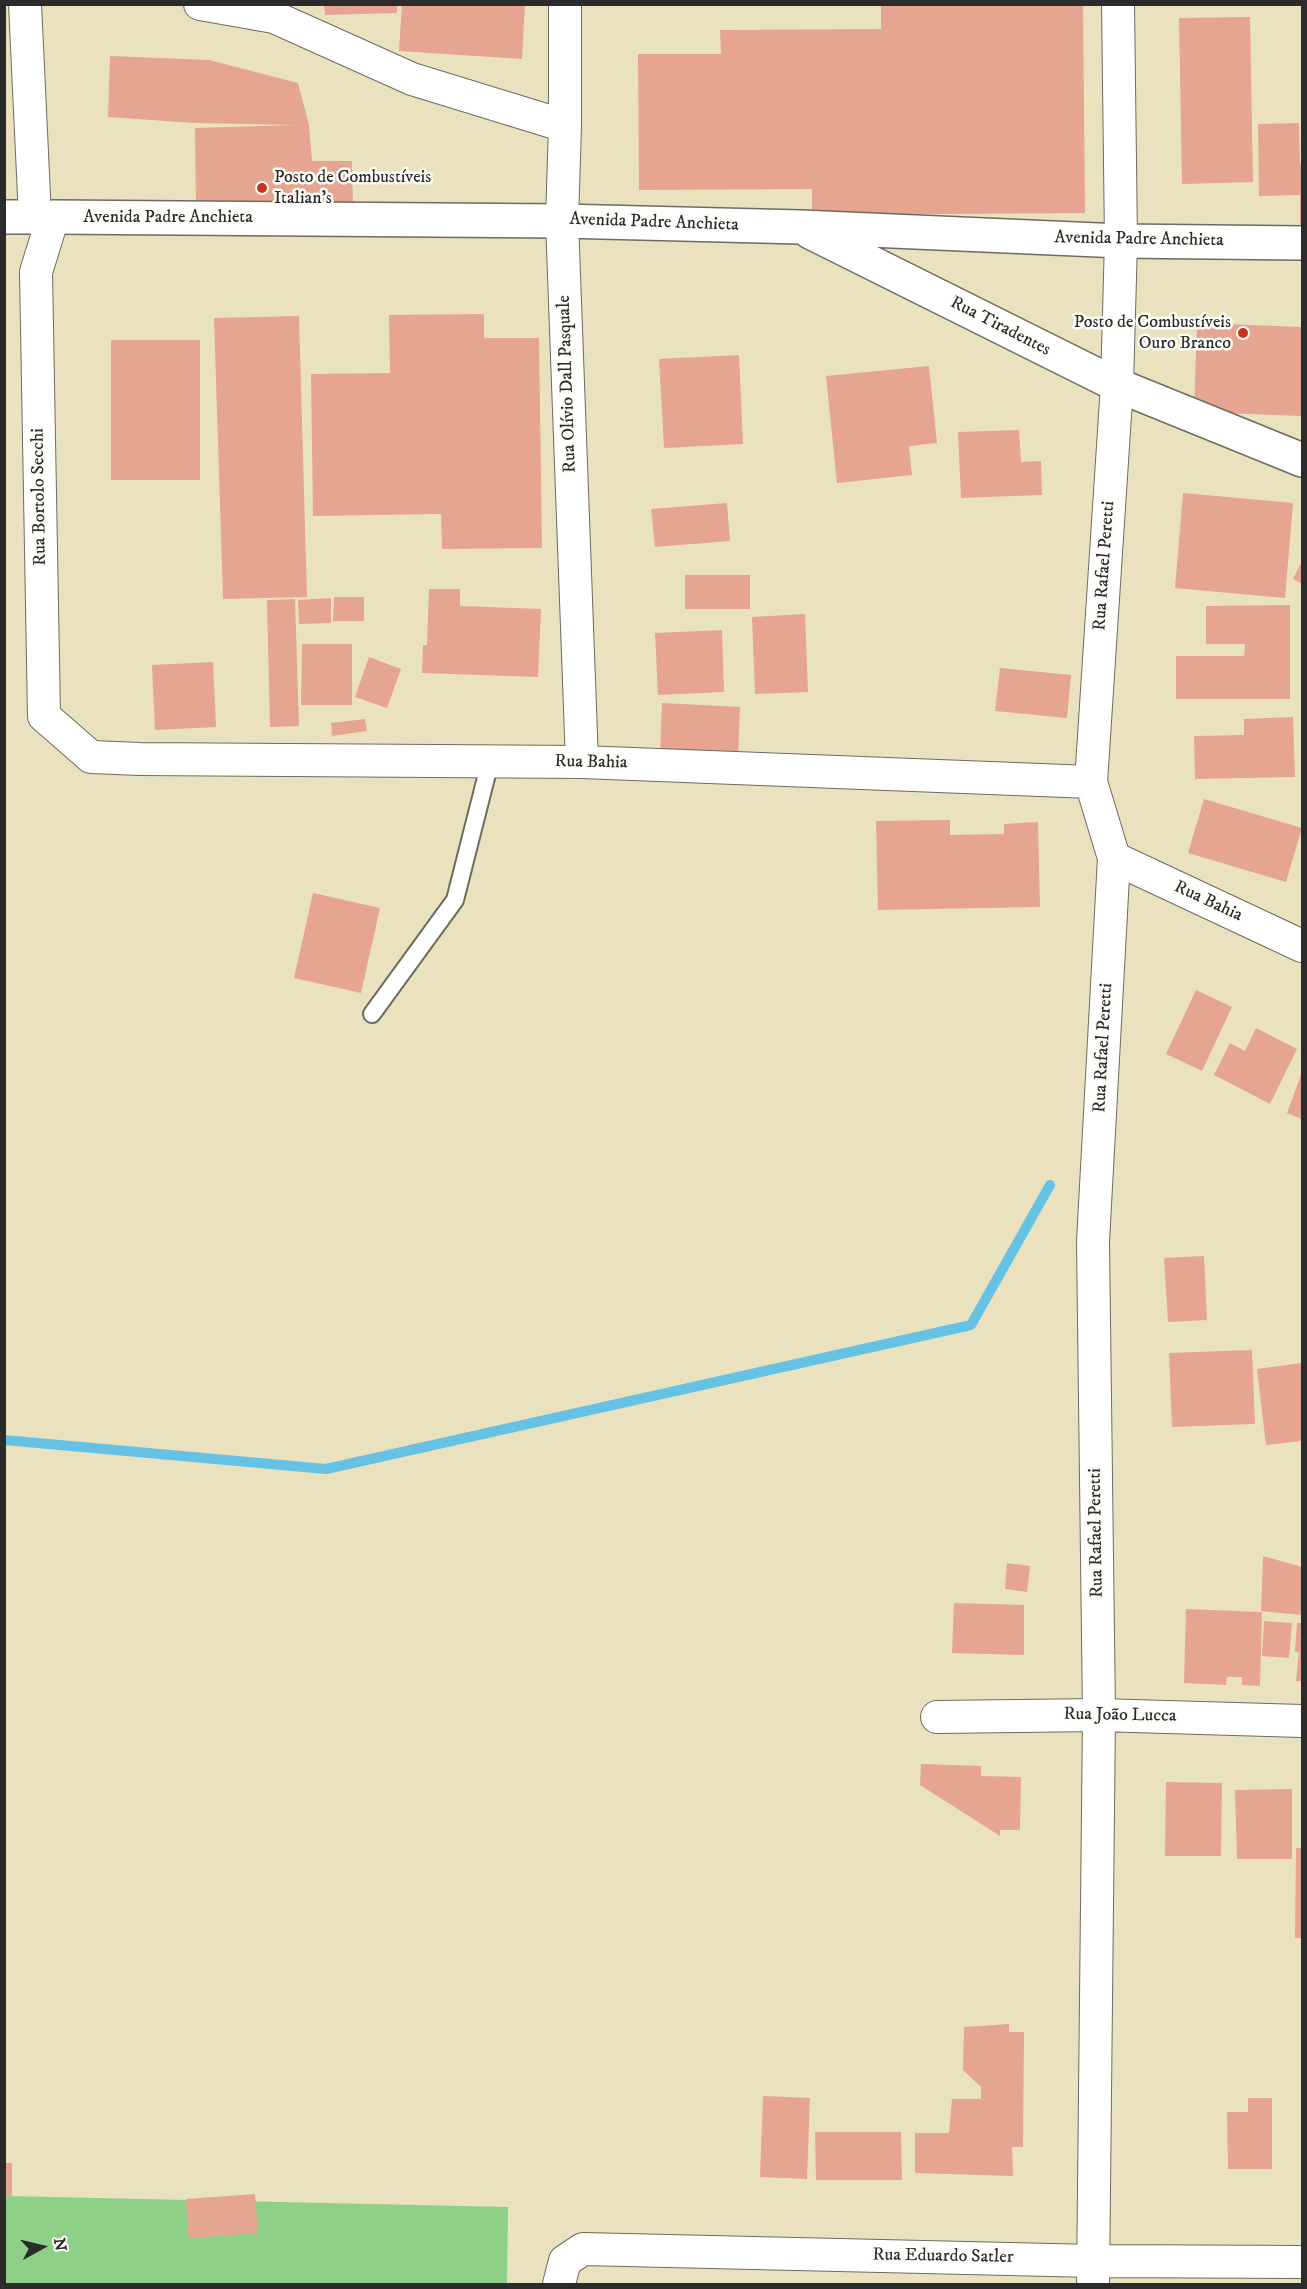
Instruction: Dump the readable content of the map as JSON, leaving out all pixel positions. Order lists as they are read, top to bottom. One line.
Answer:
{"streets":{"street":["Avenida Padre Anchieta","Rua Tiradentes","Rua Olívio Dall Pasquale","Rua Bortolo Secchi","Rua Rafael Peretti","Rua Bahia","Rua João Lucca","Rua Eduardo Satler"]},"crossings":[["Avenida Padre Anchieta","Rua Tiradentes"],["Avenida Padre Anchieta","Rua Olívio Dall Pasquale"],["Avenida Padre Anchieta","Rua Bortolo Secchi"],["Avenida Padre Anchieta","Rua Rafael Peretti"],["Rua Tiradentes","Rua Rafael Peretti"],["Rua Olívio Dall Pasquale","Rua Bahia"],["Rua Bortolo Secchi","Rua Bahia"],["Rua Rafael Peretti","Rua Bahia"],["Rua Rafael Peretti","Rua João Lucca"],["Rua Rafael Peretti","Rua Eduardo Satler"]],"places":["Posto de Combustíveis Italian's","Posto de Combustíveis Ouro Branco"],"north":"right"}
